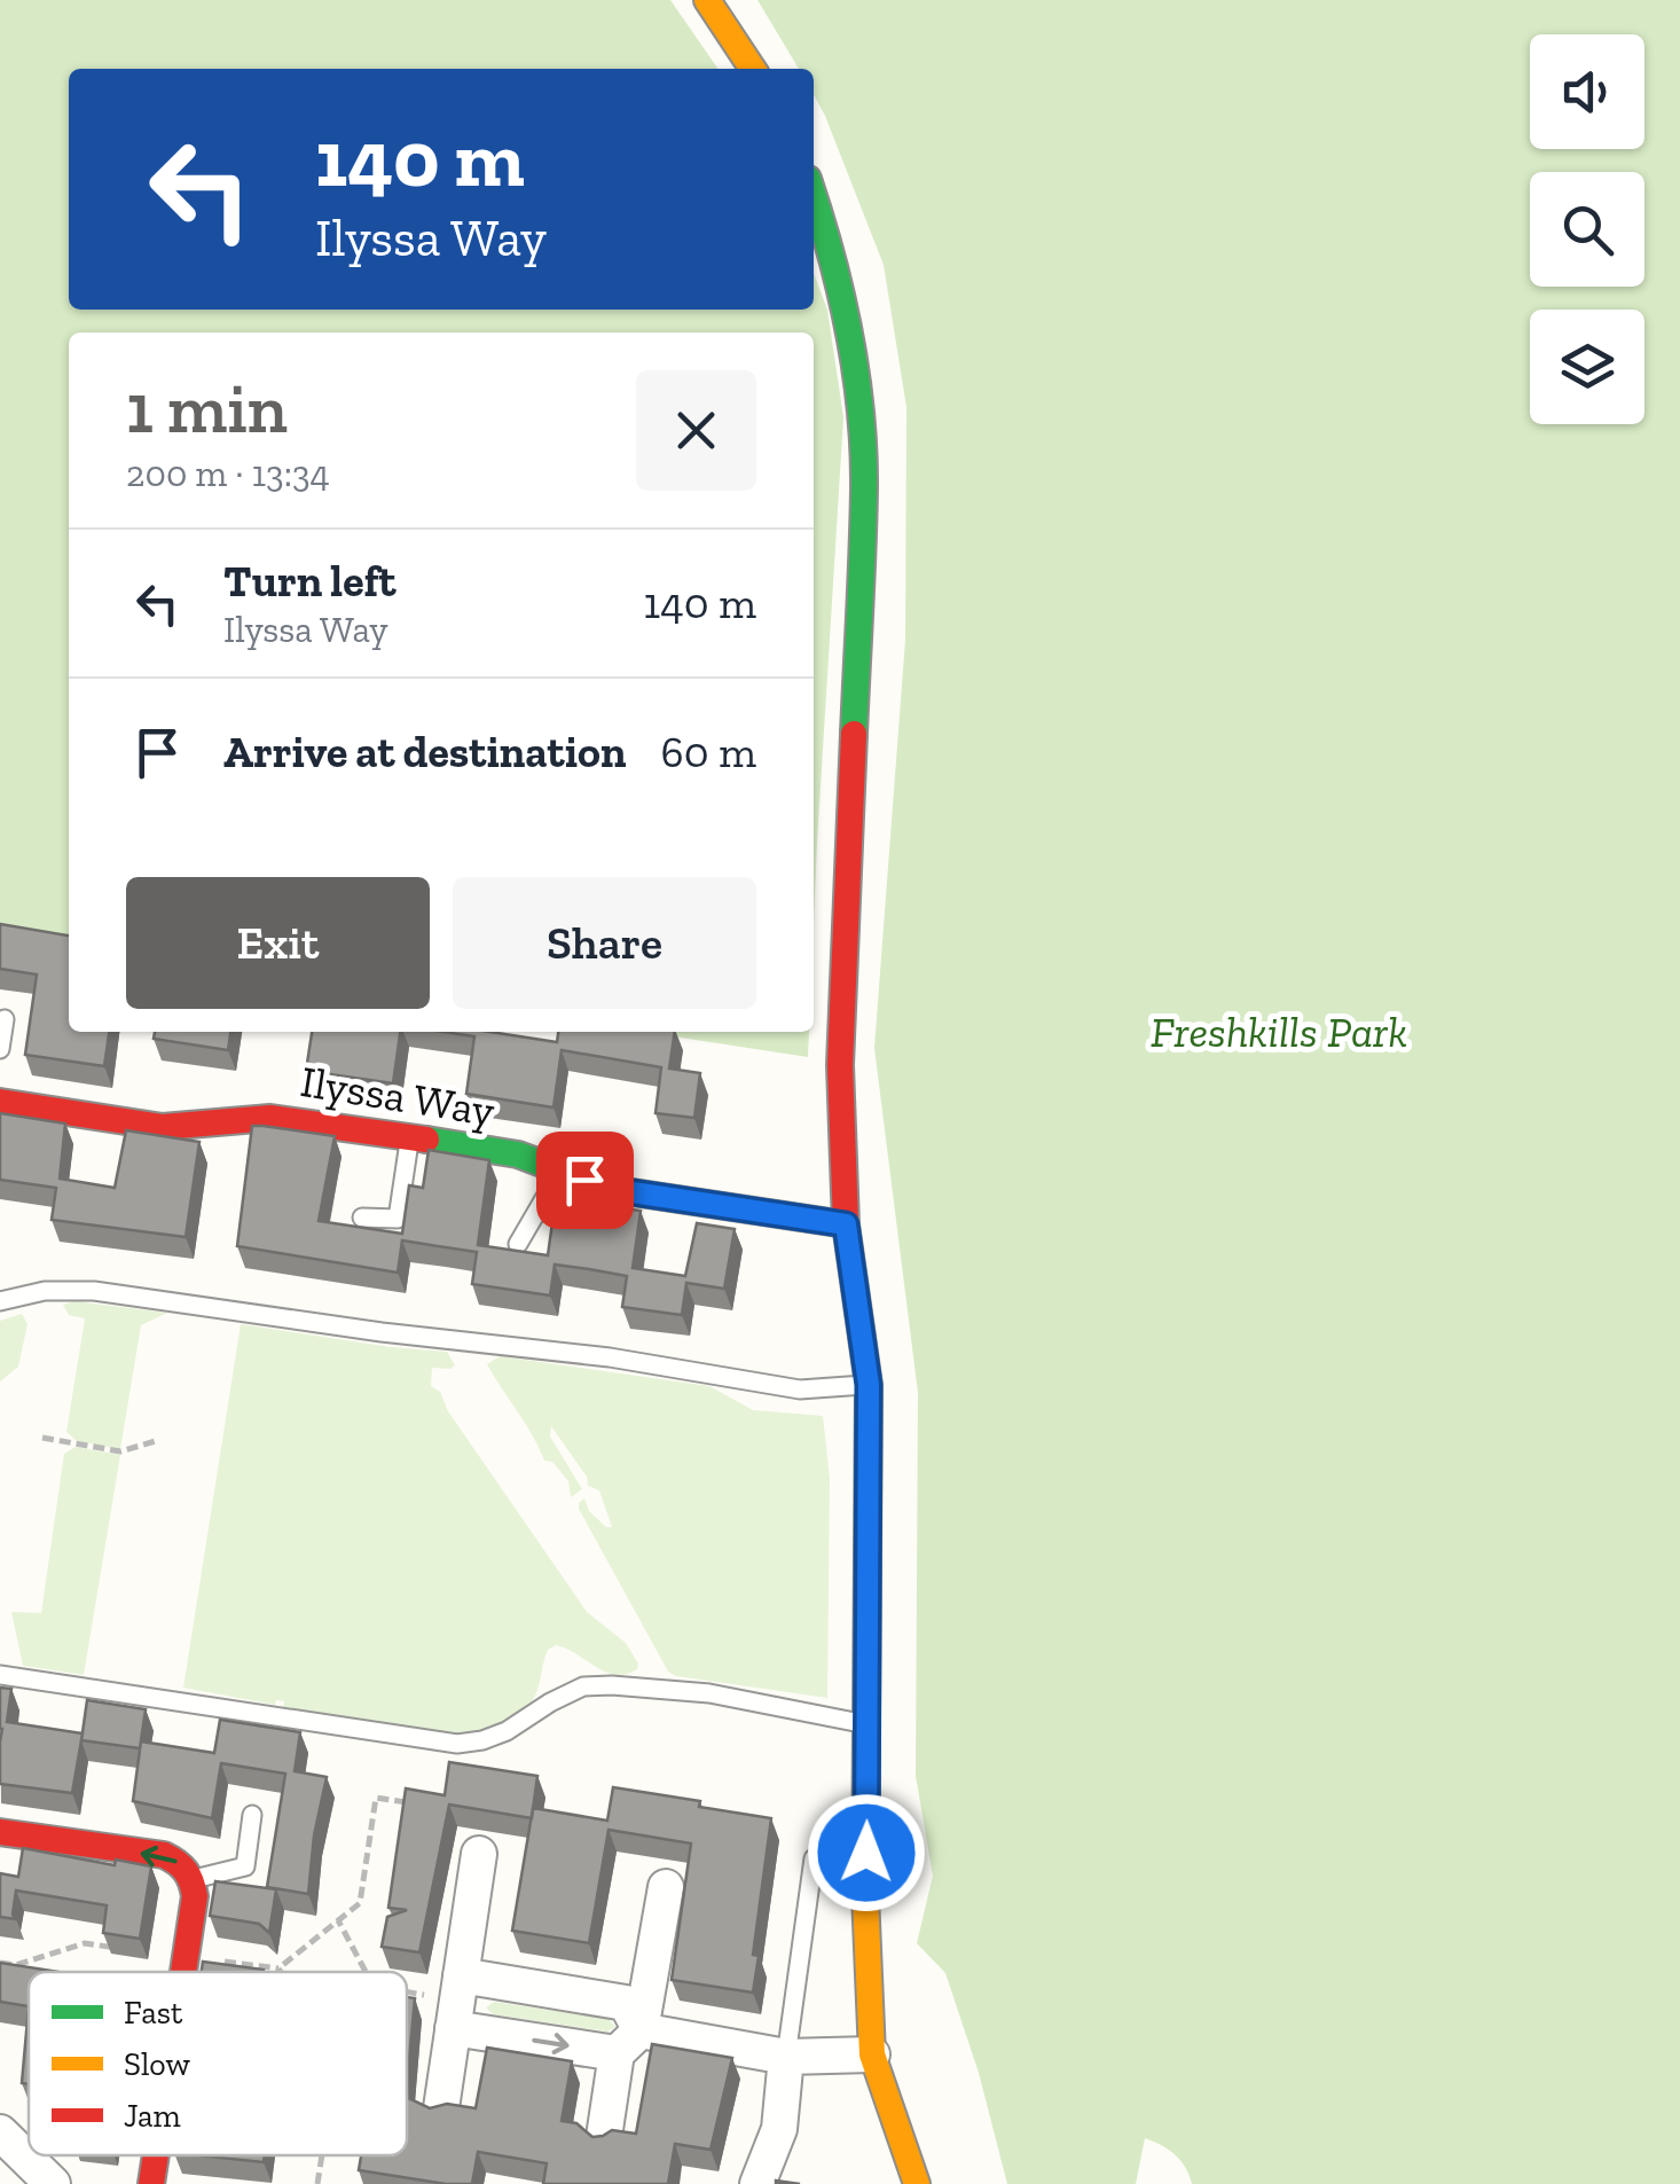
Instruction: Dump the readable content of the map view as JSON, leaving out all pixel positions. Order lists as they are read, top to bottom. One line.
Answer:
{"streets":{"street":["Ilyssa Way"]},"parks":["Freshkills Park"],"legend":["Fast","Slow","Jam"],"page":{"turn":["140 m","Ilyssa Way"],"heading":["1 min","200 m · 13:34"],"list":[{"name":"Turn left","note":"Ilyssa Way","value":"140 m"},{"name":"Arrive at destination","value":"60 m"}],"buttons":["Exit","Share"]}}
